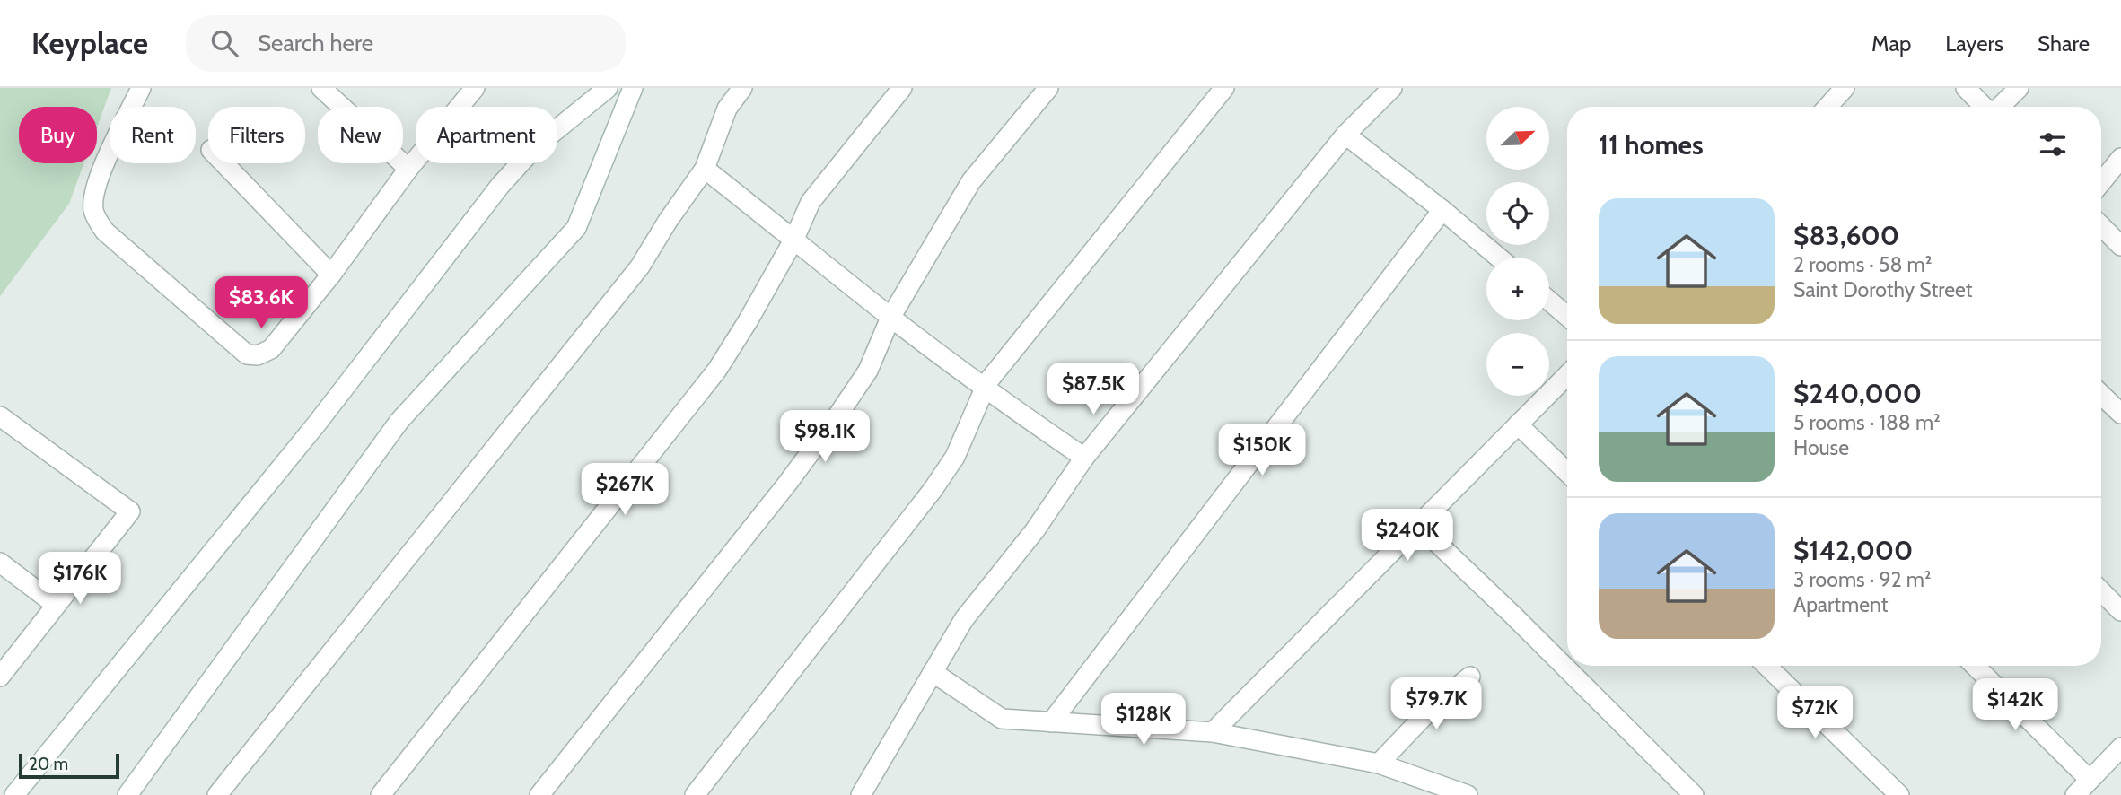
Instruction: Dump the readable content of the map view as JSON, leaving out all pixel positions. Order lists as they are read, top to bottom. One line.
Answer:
{"scale_bar":"20 m","north":"top right","page":{"header":"Keyplace","search":"Search here","nav":["Map","Layers","Share"],"map_buttons":["+","−"],"chip":["Buy","Rent","Filters","New","Apartment"],"heading":"11 homes","list":[{"name":"$83,600","note":"2 rooms · 58 m² · Saint Dorothy Street"},{"name":"$240,000","note":"5 rooms · 188 m² · House"},{"name":"$142,000","note":"3 rooms · 92 m² · Apartment"}],"price":["$83.6K","$87.5K","$98.1K","$150K","$267K","$240K","$176K","$79.7K","$142K","$72K","$128K"],"scale":"20 m"}}
